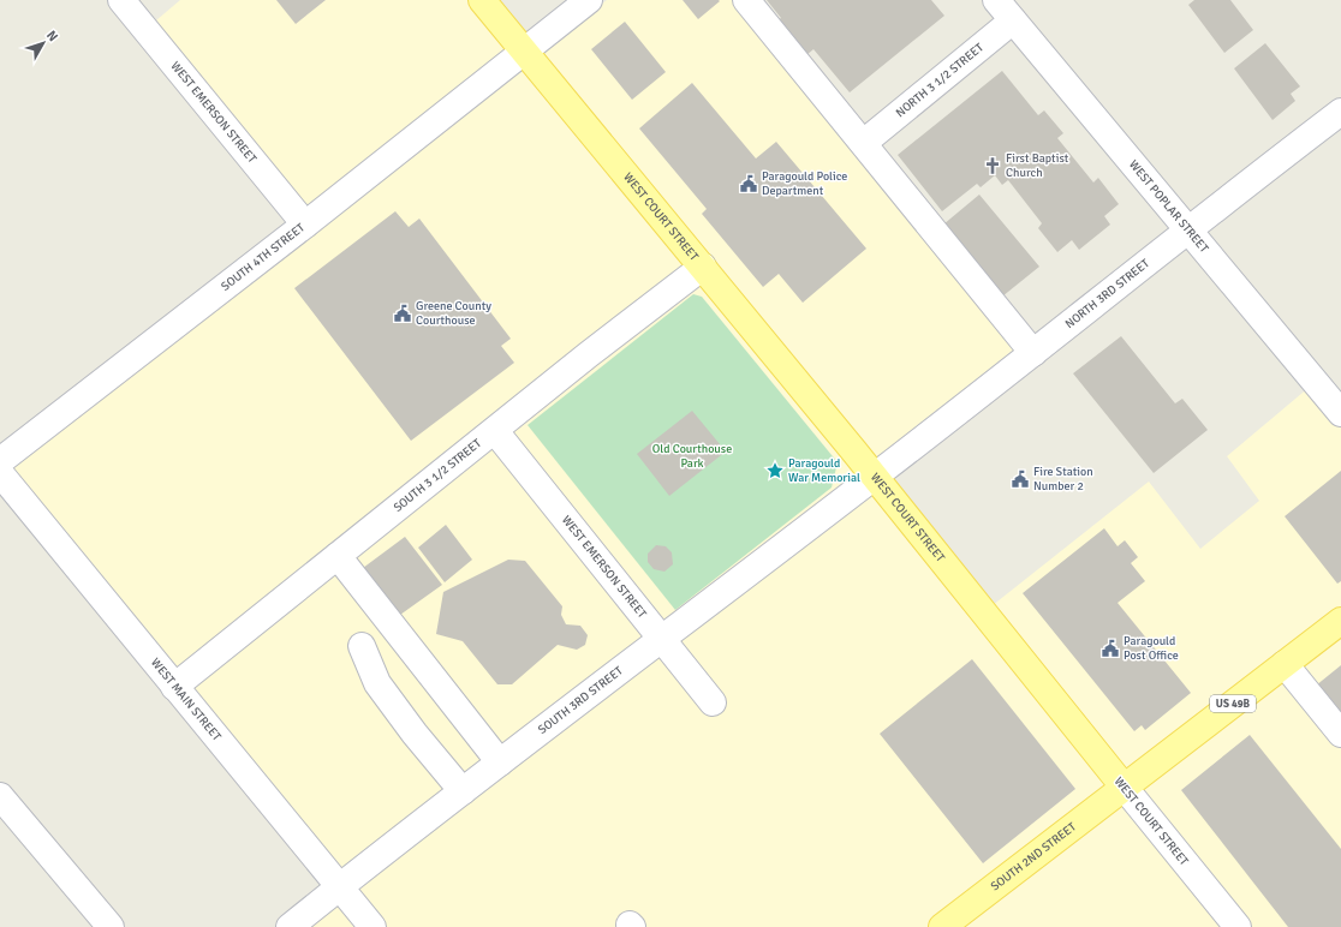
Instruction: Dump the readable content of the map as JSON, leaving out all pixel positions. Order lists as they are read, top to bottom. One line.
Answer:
{"streets":{"main road":["WEST COURT STREET","US 49B","SOUTH 2ND STREET"],"street":["NORTH 3 1/2 STREET","WEST EMERSON STREET","WEST POPLAR STREET","SOUTH 4TH STREET","NORTH 3RD STREET","SOUTH 3 1/2 STREET","WEST MAIN STREET","SOUTH 3RD STREET"]},"crossings":[["NORTH 3 1/2 STREET","WEST POPLAR STREET"],["WEST EMERSON STREET","SOUTH 4TH STREET"],["WEST EMERSON STREET","SOUTH 3 1/2 STREET"],["WEST EMERSON STREET","SOUTH 3RD STREET"],["WEST POPLAR STREET","NORTH 3RD STREET"],["WEST COURT STREET","SOUTH 4TH STREET"],["WEST COURT STREET","NORTH 3RD STREET"],["WEST COURT STREET","SOUTH 3 1/2 STREET"],["WEST COURT STREET","SOUTH 3RD STREET"],["WEST COURT STREET","US 49B"],["WEST COURT STREET","SOUTH 2ND STREET"],["NORTH 3RD STREET","SOUTH 3RD STREET"],["SOUTH 3 1/2 STREET","WEST MAIN STREET"],["WEST MAIN STREET","SOUTH 3RD STREET"],["US 49B","SOUTH 2ND STREET"]],"parks":["Old Courthouse Park"],"places":{"church":["First Baptist Church"],"public building":["Paragould Police Department","Greene County Courthouse","Fire Station Number 2","Paragould Post Office"],"place":["Paragould War Memorial"]},"north":"top right"}
